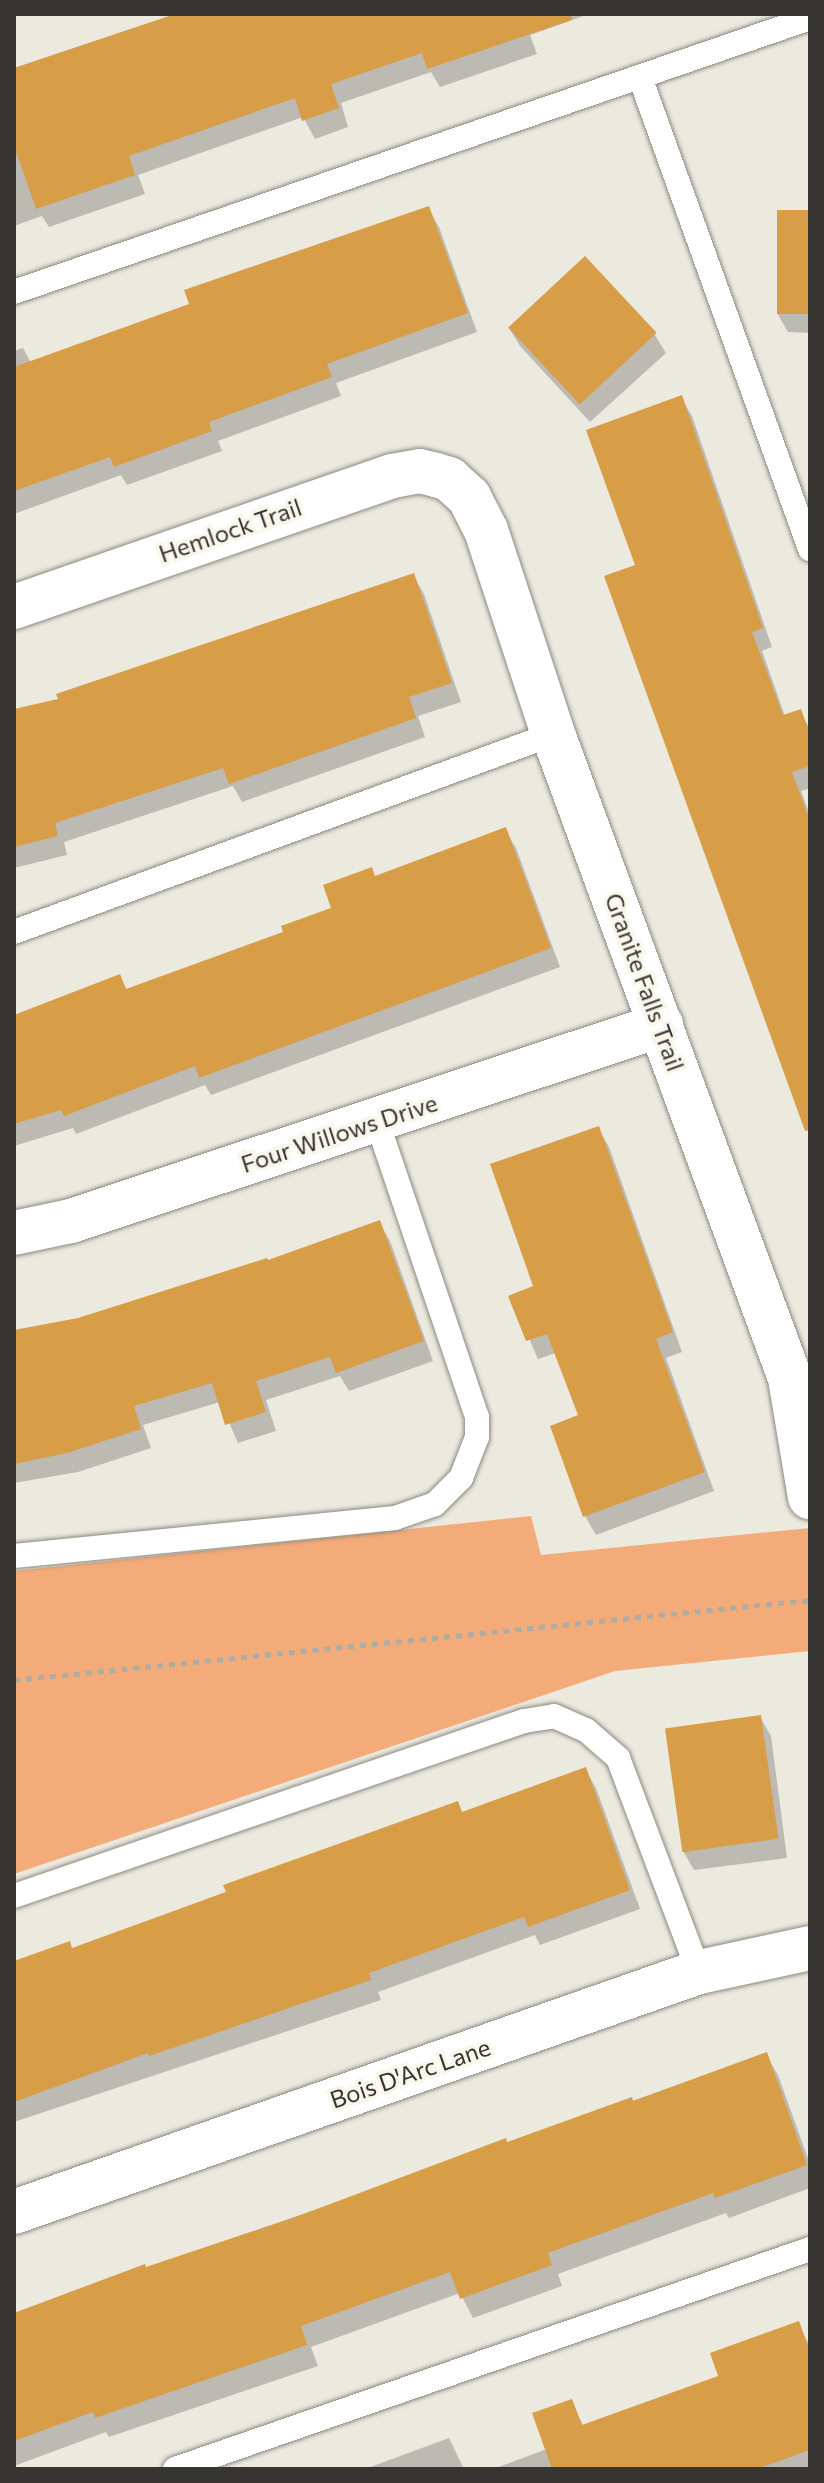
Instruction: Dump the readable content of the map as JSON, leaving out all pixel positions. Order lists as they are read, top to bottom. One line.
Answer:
{"streets":{"street":["Hemlock Trail","Granite Falls Trail","Four Willows Drive","Bois D'Arc Lane"]},"crossings":[["Hemlock Trail","Granite Falls Trail"],["Granite Falls Trail","Four Willows Drive"]]}
